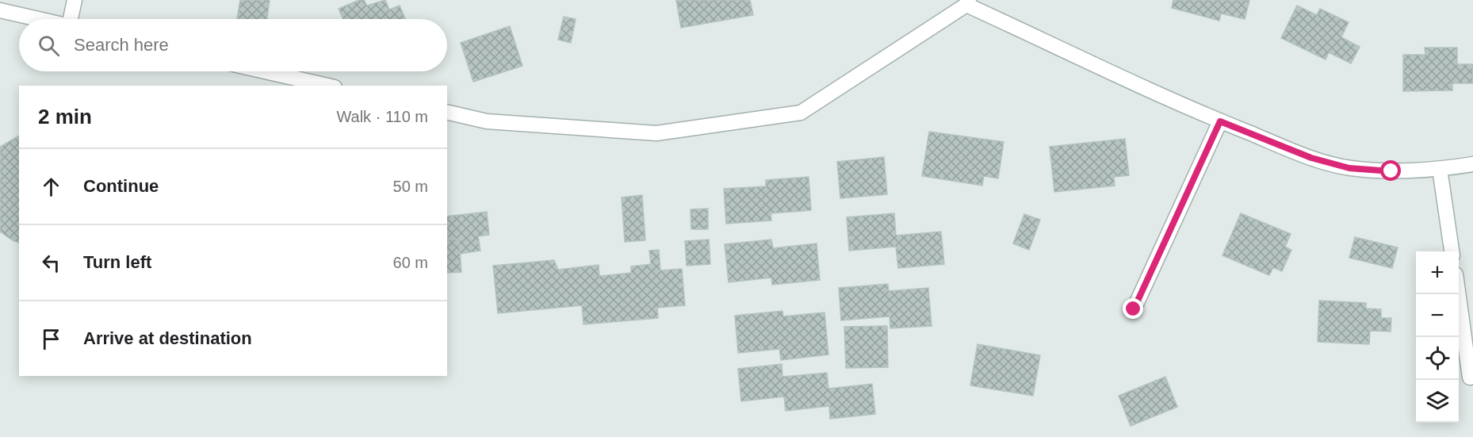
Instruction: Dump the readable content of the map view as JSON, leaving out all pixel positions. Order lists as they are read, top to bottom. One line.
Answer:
{"page":{"search":"Search here","heading":["2 min","Walk · 110 m"],"list":[["Continue","50 m"],["Turn left","60 m"],"Arrive at destination"],"map_buttons":["+","−"]}}
